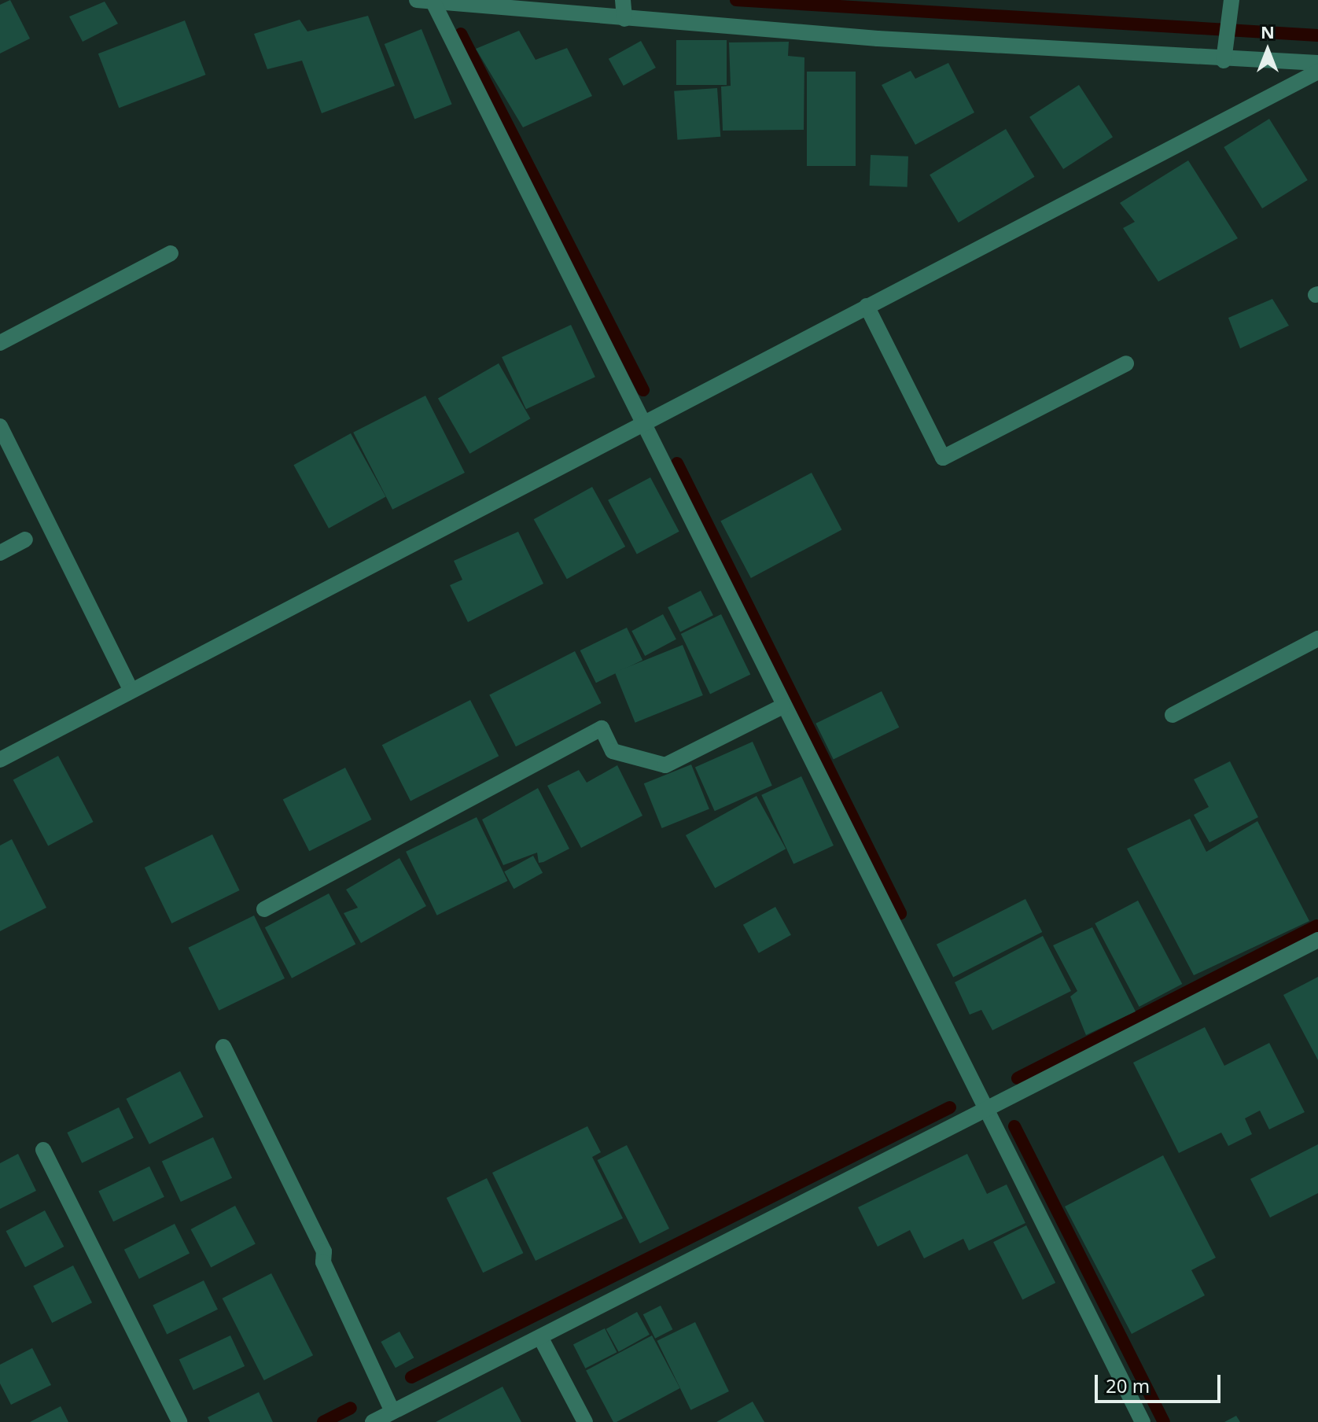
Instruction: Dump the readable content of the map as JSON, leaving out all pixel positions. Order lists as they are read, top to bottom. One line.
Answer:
{"scale_bar":"20 m","north":"top"}
